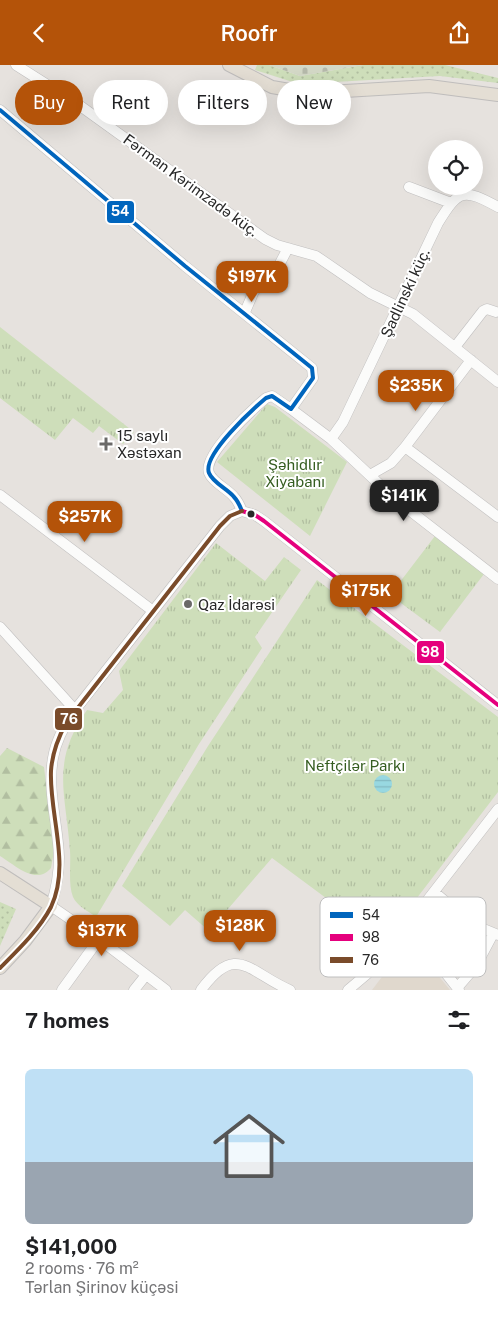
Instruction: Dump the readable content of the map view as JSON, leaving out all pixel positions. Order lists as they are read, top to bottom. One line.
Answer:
{"streets":{"street":["Fərman Kərimzadə küç.","Şadlinski küç."]},"crossings":[["Fərman Kərimzadə küç.","Şadlinski küç."]],"parks":["Şəhidlır Xiyabanı","Neftçilər Parkı"],"places":{"health":["15 saylı Xəstəxan"],"other":["Qaz İdarəsi"]},"lines":["transit line 54","transit line 98","transit line 76"],"legend":["54","98","76"],"page":{"header":"Roofr","chip":["Buy","Rent","Filters","New"],"price":["$197K","$235K","$141K","$257K","$175K","$128K","$137K"],"heading":"7 homes","list":[{"name":"$141,000","note":"2 rooms · 76 m² · Tərlan Şirinov küçəsi"}]}}
